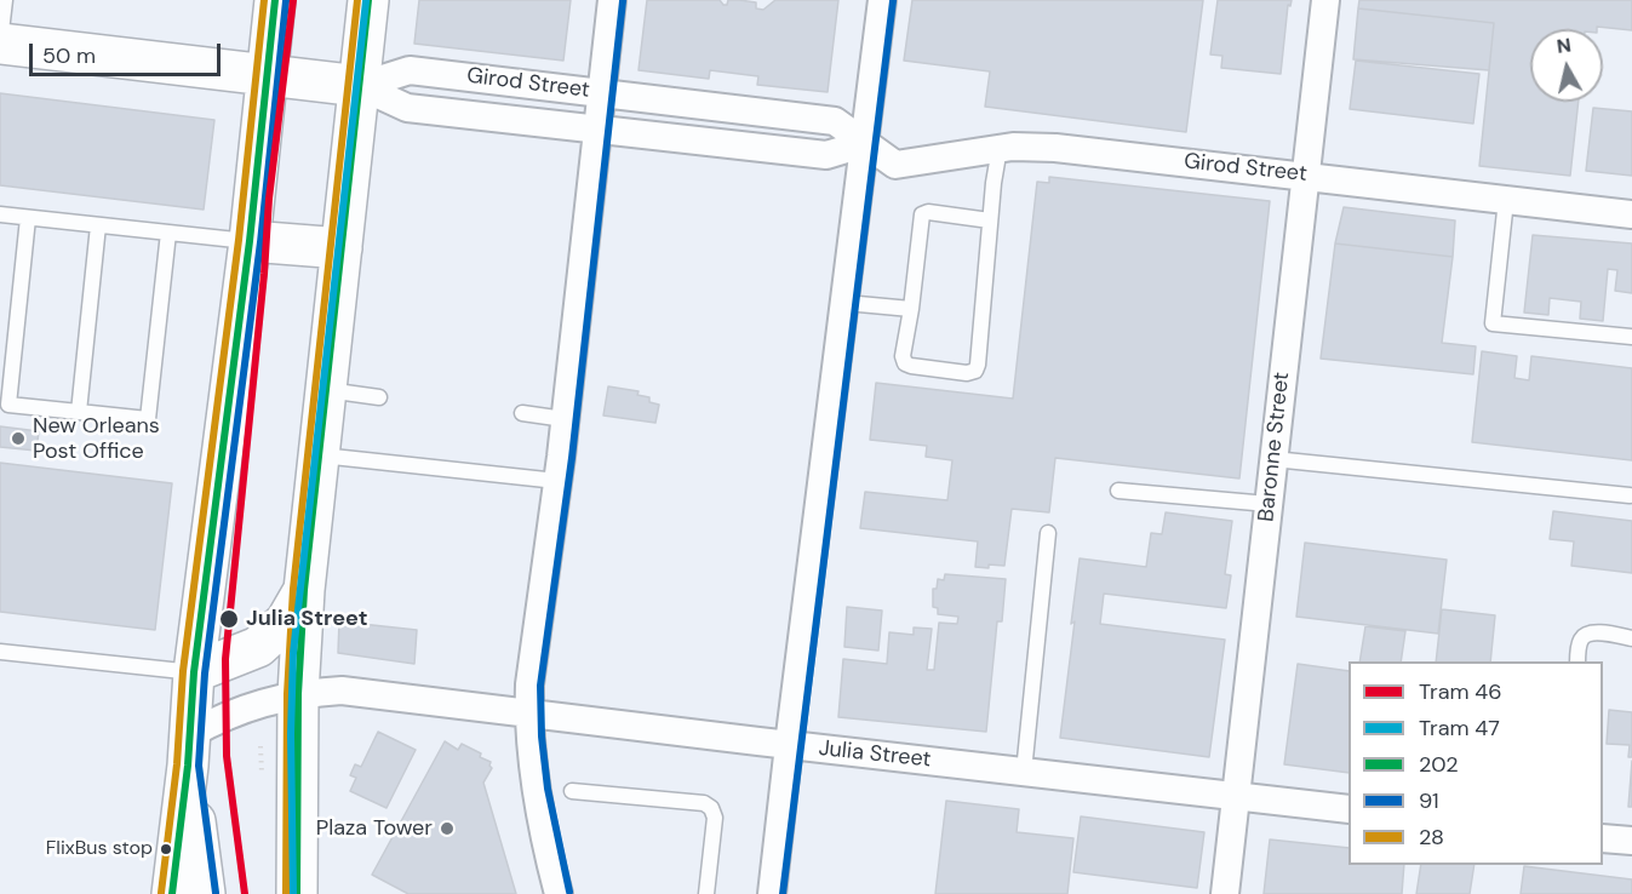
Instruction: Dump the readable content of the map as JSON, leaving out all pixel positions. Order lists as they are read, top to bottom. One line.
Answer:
{"streets":{"main road":["Girod Street"],"street":["Baronne Street","Julia Street"]},"crossings":[["Girod Street","Baronne Street"],["Baronne Street","Julia Street"]],"places":["New Orleans Post Office","Julia Street","Plaza Tower","FlixBus stop"],"lines":["tram line 46","transit line 202","transit line 28","tram line 47","transit line 91"],"legend":["Tram 46","Tram 47","202","91","28"],"scale_bar":"50 m","north":"top"}
